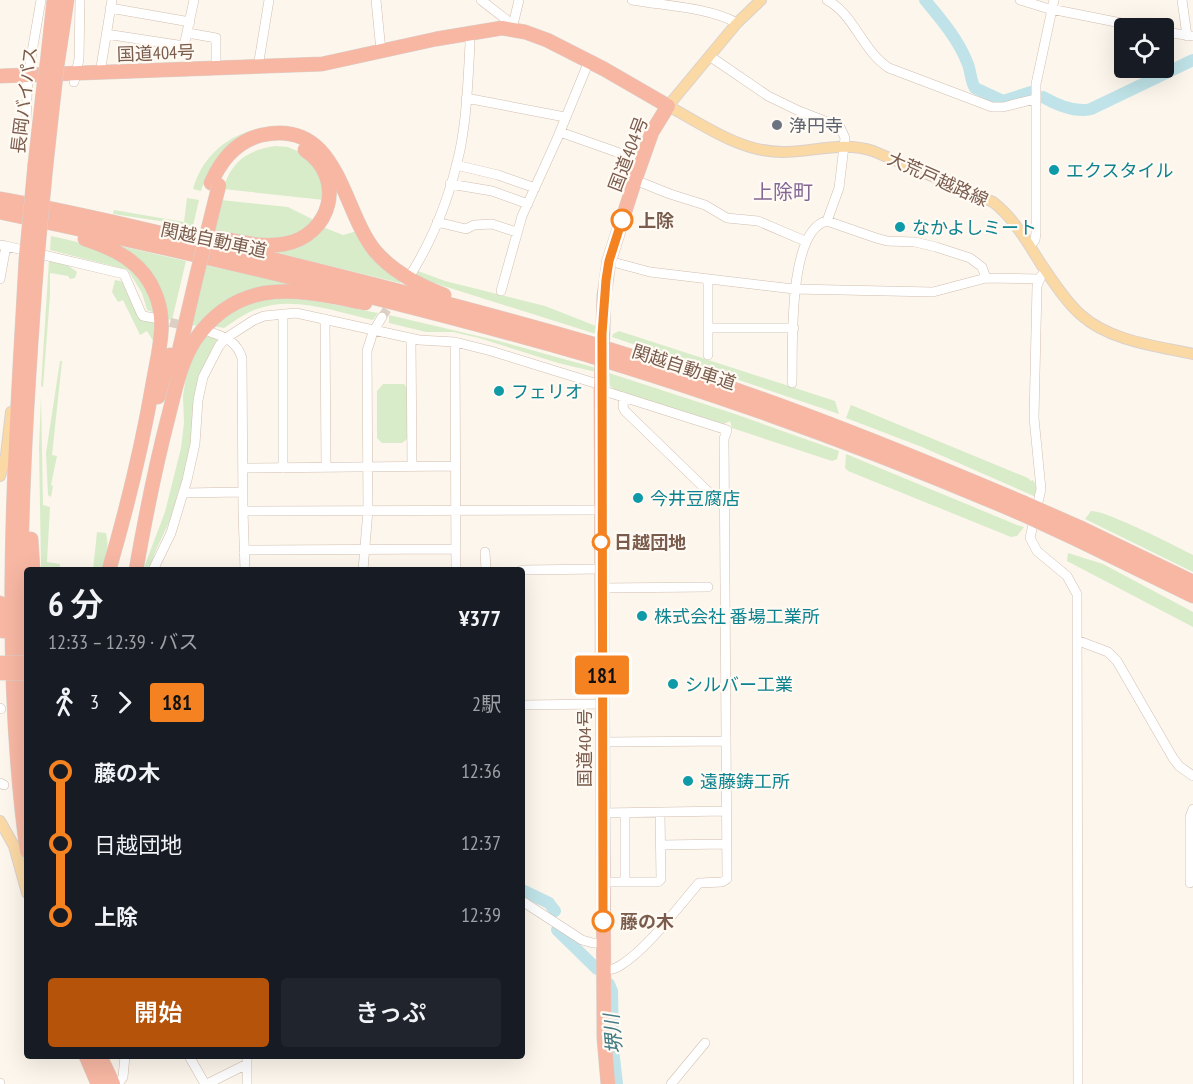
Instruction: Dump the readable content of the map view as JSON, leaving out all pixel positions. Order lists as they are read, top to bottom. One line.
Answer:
{"streets":{"highway":["国道404号","長岡バイパス","関越自動車道"],"main road":["大荒戸越路線"]},"crossings":[["国道404号","大荒戸越路線"]],"districts":["上除町"],"water":["堺川"],"places":["浄円寺","エクスタイル","上除","なかよしミート","フェリオ","今井豆腐店","日越団地","株式会社 番場工業所","シルバー工業","遠藤鋳工所","藤の木"],"lines":["bus line 181"],"page":{"on_map":"181","heading":["6 分","12:33 – 12:39 · バス","¥377"],"legs":["3","181","2駅"],"list":[{"name":"藤の木","value":"12:36"},{"name":"日越団地","value":"12:37"},{"name":"上除","value":"12:39"}],"buttons":["開始","きっぷ"]}}
